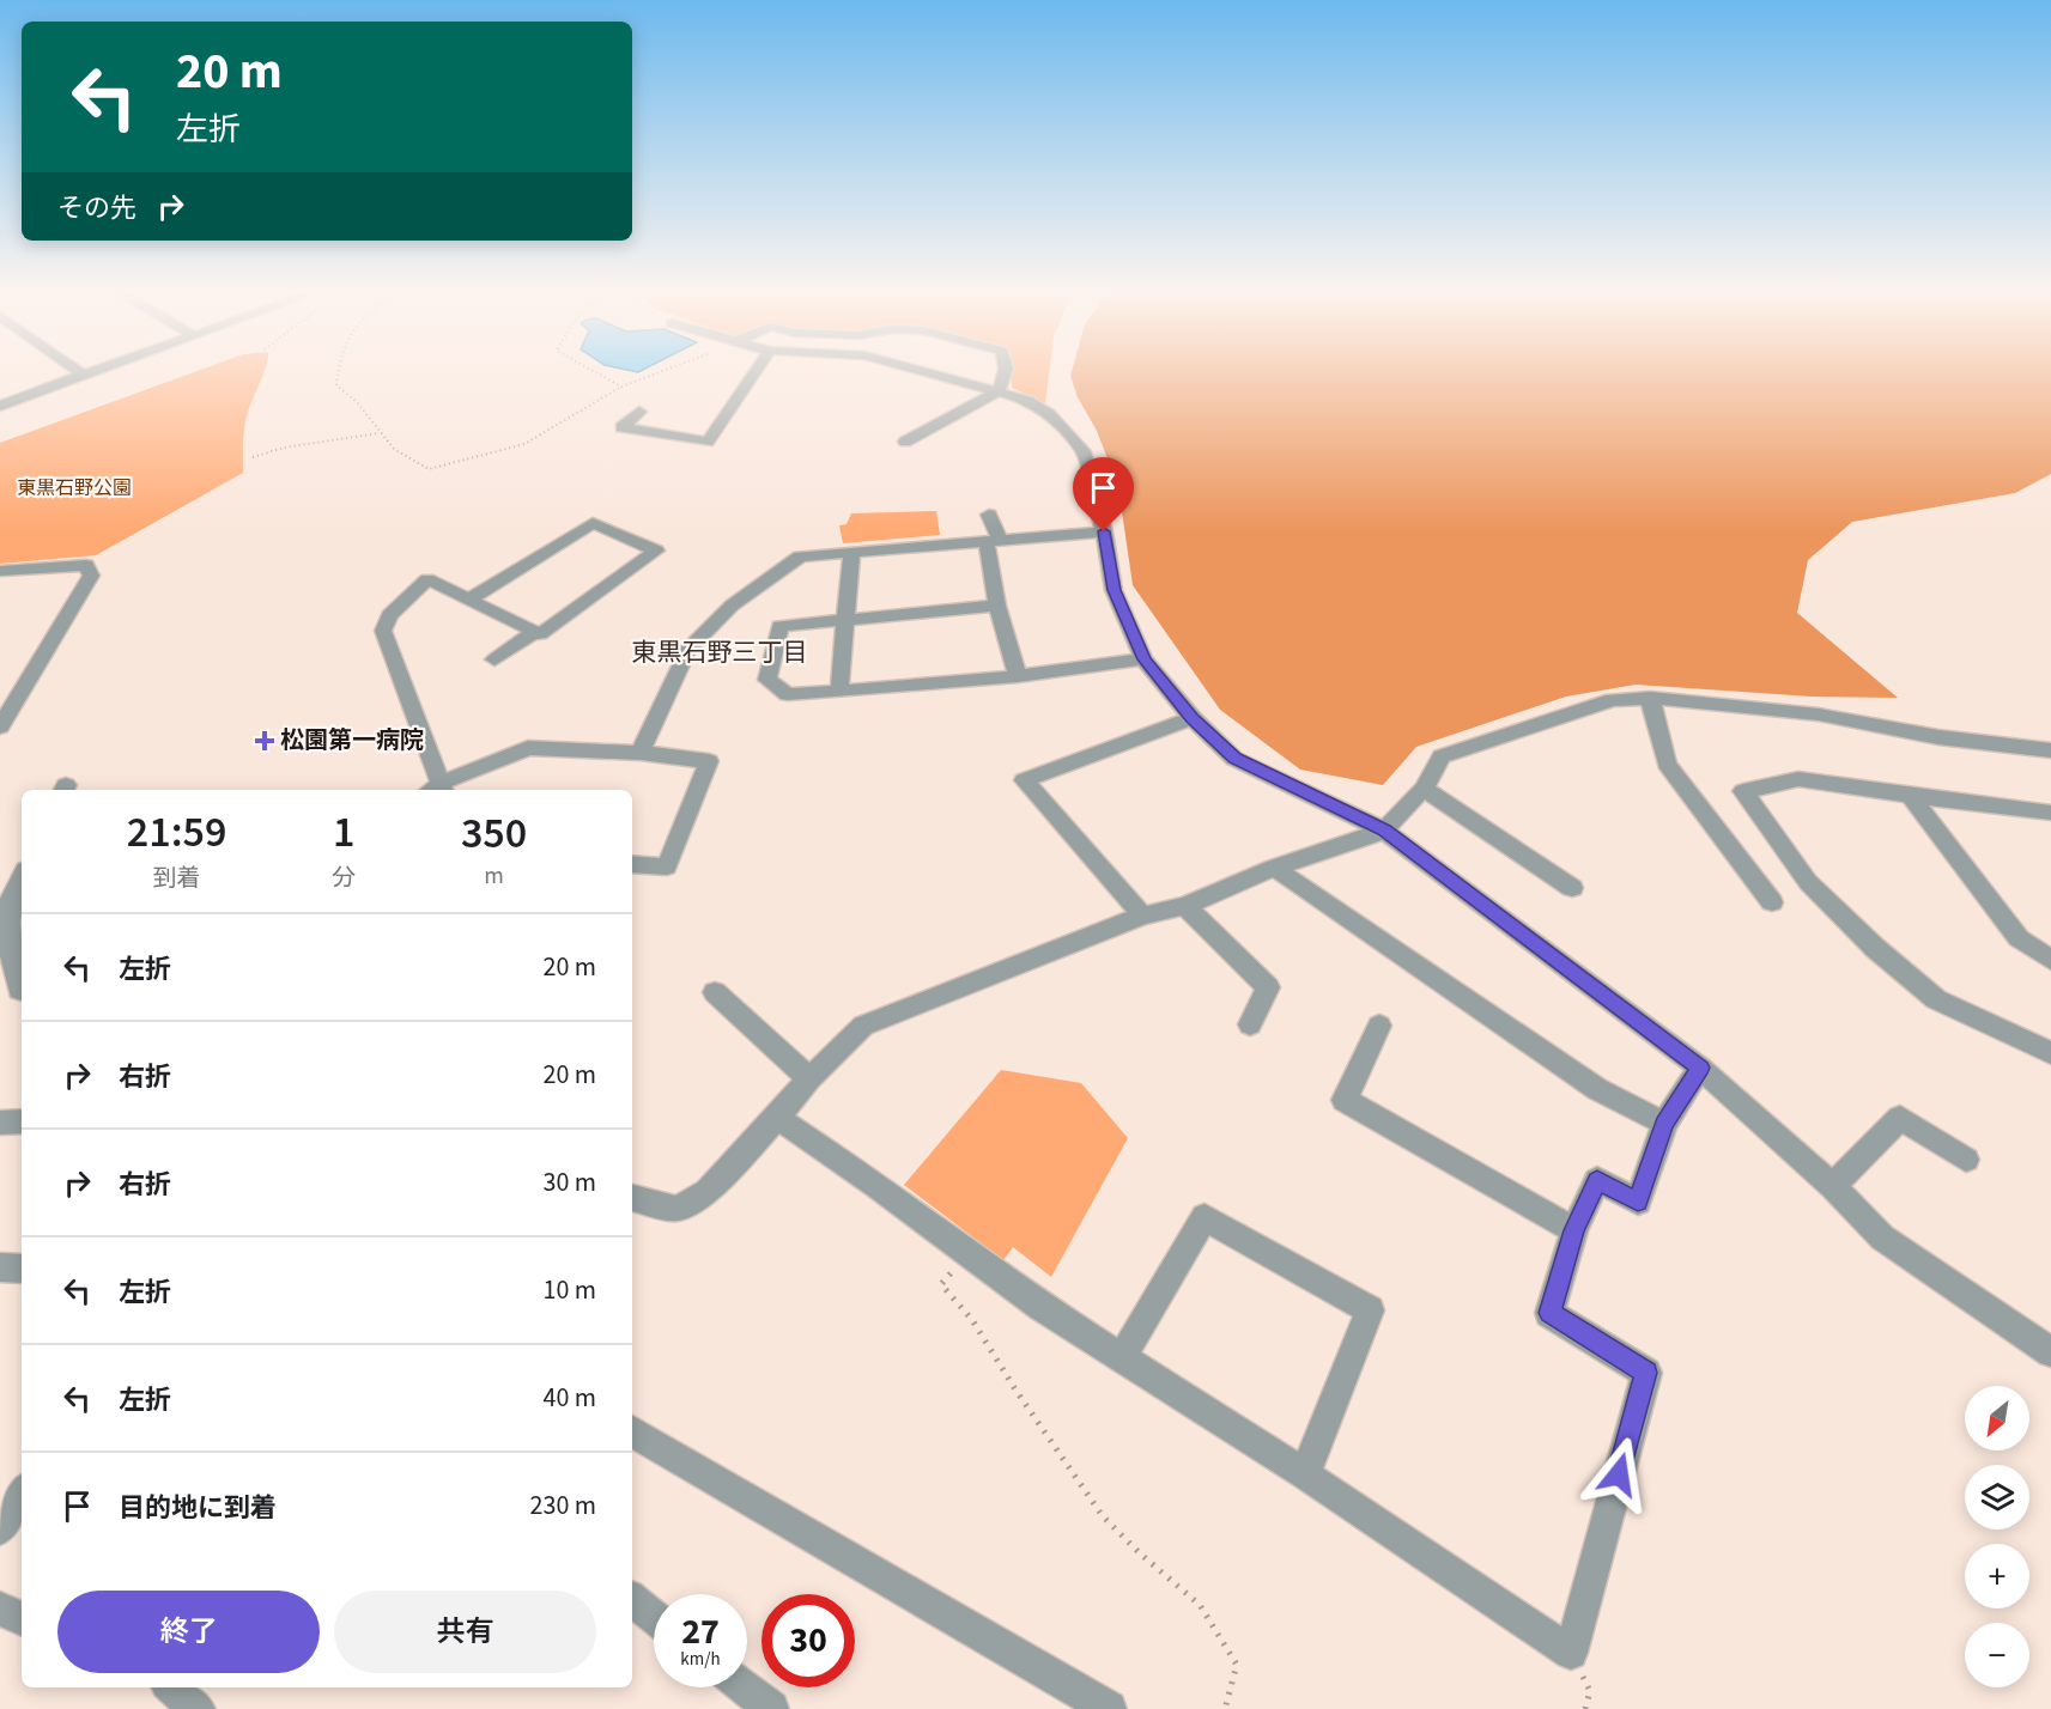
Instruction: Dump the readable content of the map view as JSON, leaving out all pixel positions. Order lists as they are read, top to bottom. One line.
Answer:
{"districts":["東黒石野三丁目"],"parks":["東黒石野公園"],"places":{"health":["松園第一病院"]},"north":"bottom left","page":{"turn":["20 m","左折"],"then":"その先","eta":["21:59","到着","1","分","350","m"],"list":[{"name":"左折","value":"20 m"},{"name":"右折","value":"20 m"},{"name":"右折","value":"30 m"},{"name":"左折","value":"10 m"},{"name":"左折","value":"40 m"},{"name":"目的地に到着","value":"230 m"}],"map_buttons":["+","−"],"buttons":["終了","共有"],"speed":"27 km/h","limit":"30"}}
